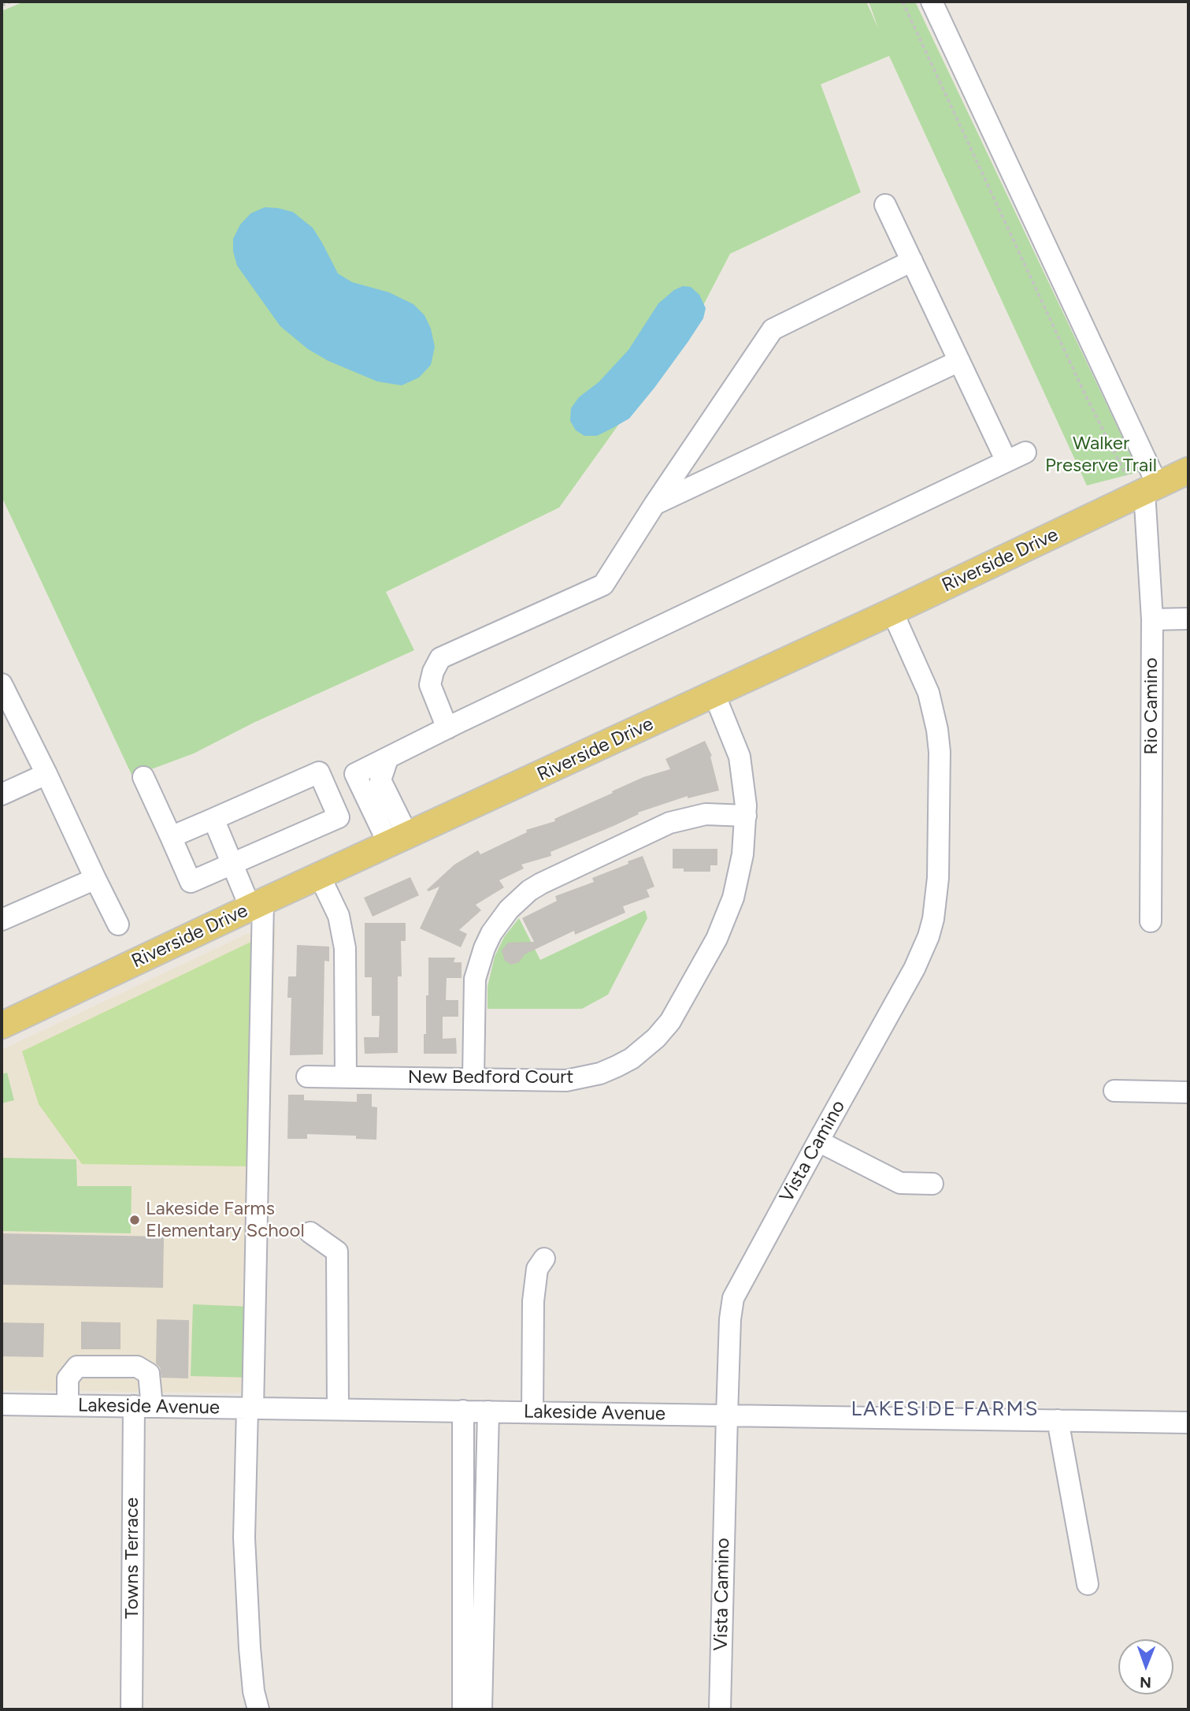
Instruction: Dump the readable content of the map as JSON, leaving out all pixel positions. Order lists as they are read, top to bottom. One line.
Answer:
{"streets":{"main road":["Riverside Drive"],"street":["Rio Camino","New Bedford Court","Vista Camino","Lakeside Avenue","Towns Terrace"]},"crossings":[["Riverside Drive","Rio Camino"],["Riverside Drive","New Bedford Court"],["Riverside Drive","Vista Camino"],["Vista Camino","Lakeside Avenue"],["Lakeside Avenue","Towns Terrace"]],"districts":["LAKESIDE FARMS"],"parks":["Walker Preserve Trail"],"places":["Lakeside Farms Elementary School"],"north":"bottom"}
